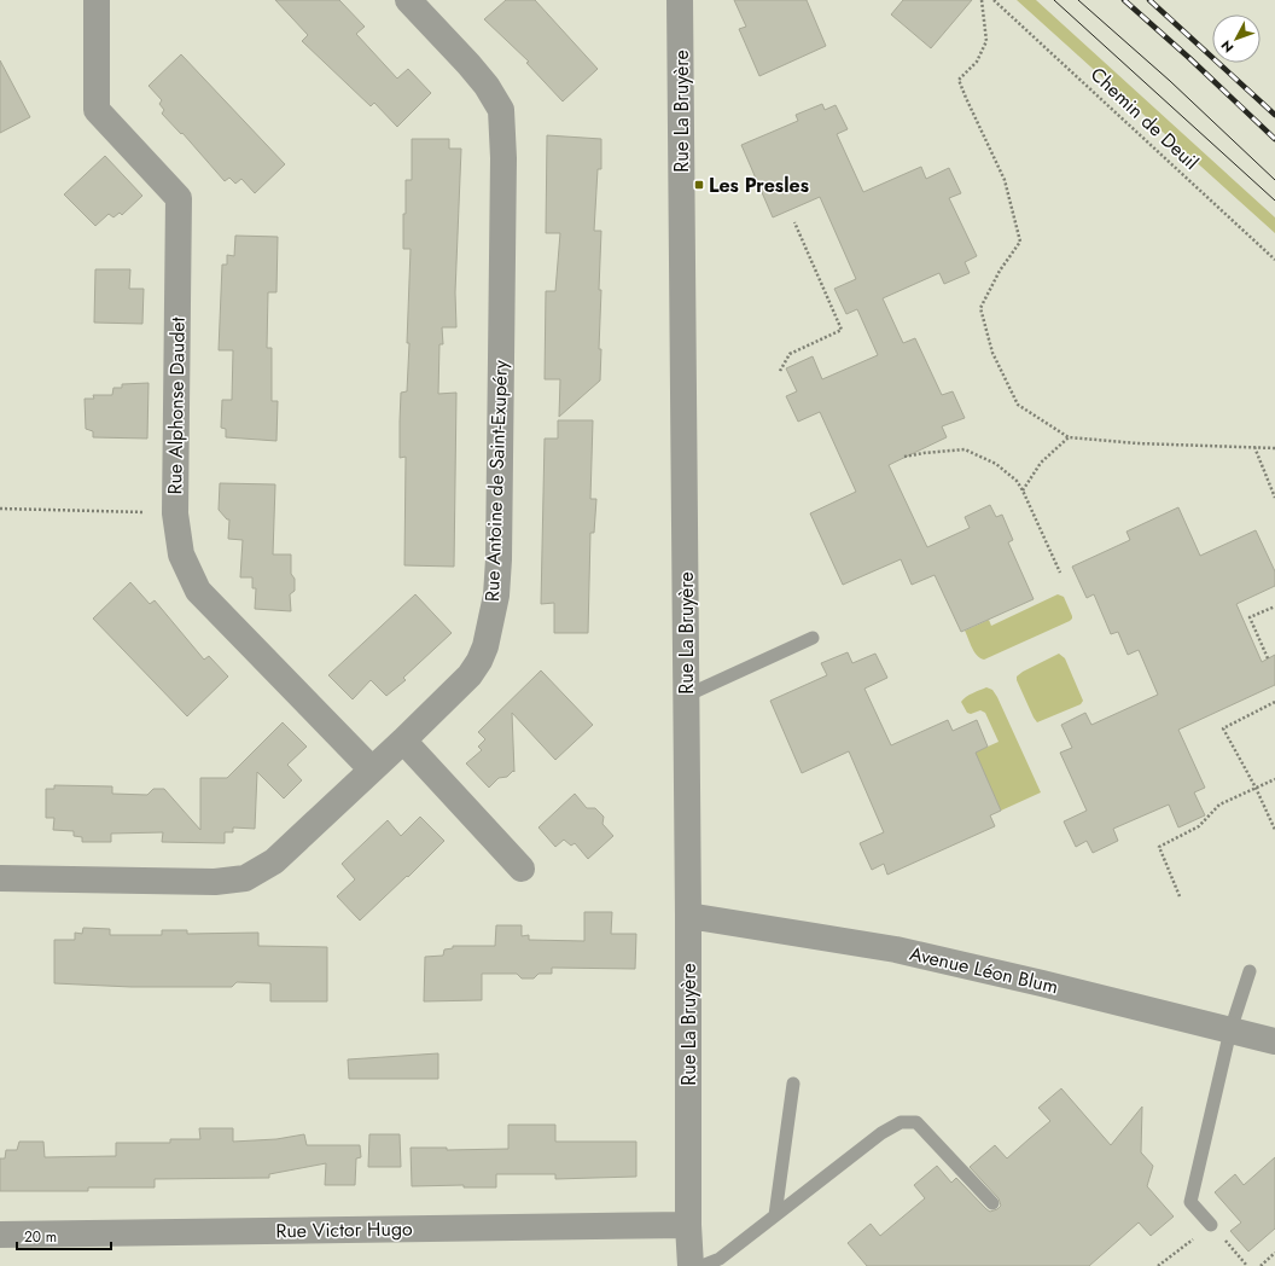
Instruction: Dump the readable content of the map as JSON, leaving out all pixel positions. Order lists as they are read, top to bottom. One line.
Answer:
{"streets":{"street":["Rue La Bruyère","Rue Alphonse Daudet","Rue Antoine de Saint-Exupéry","Avenue Léon Blum","Rue Victor Hugo"],"path":["Chemin de Deuil"]},"crossings":[["Rue La Bruyère","Avenue Léon Blum"],["Rue La Bruyère","Rue Victor Hugo"],["Rue Alphonse Daudet","Rue Antoine de Saint-Exupéry"]],"places":{"transit":["Les Presles"]},"scale_bar":"20 m","north":"bottom left"}
